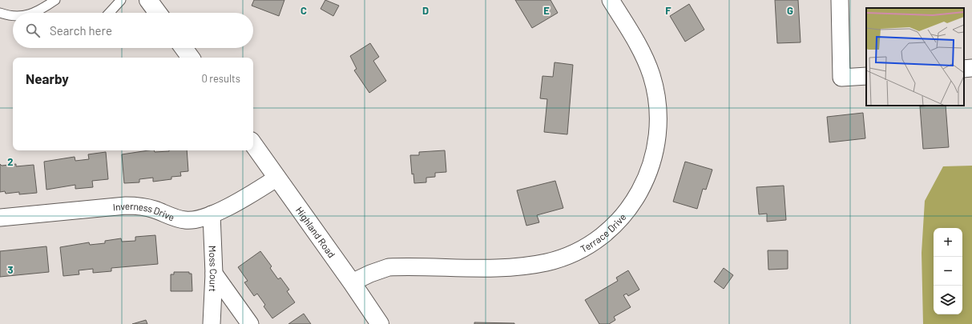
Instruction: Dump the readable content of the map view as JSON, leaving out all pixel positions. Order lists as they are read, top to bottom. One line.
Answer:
{"streets":{"street":["Inverness Drive","Terrace Drive","Highland Road","Moss Court"]},"crossings":[["Inverness Drive","Highland Road"],["Inverness Drive","Moss Court"],["Terrace Drive","Highland Road"]],"page":{"search":"Search here","heading":["Nearby","0 results"],"map_buttons":["+","−"]},"grid":{"columns":["C","D","E","F","G"],"rows":["2","3"]}}
